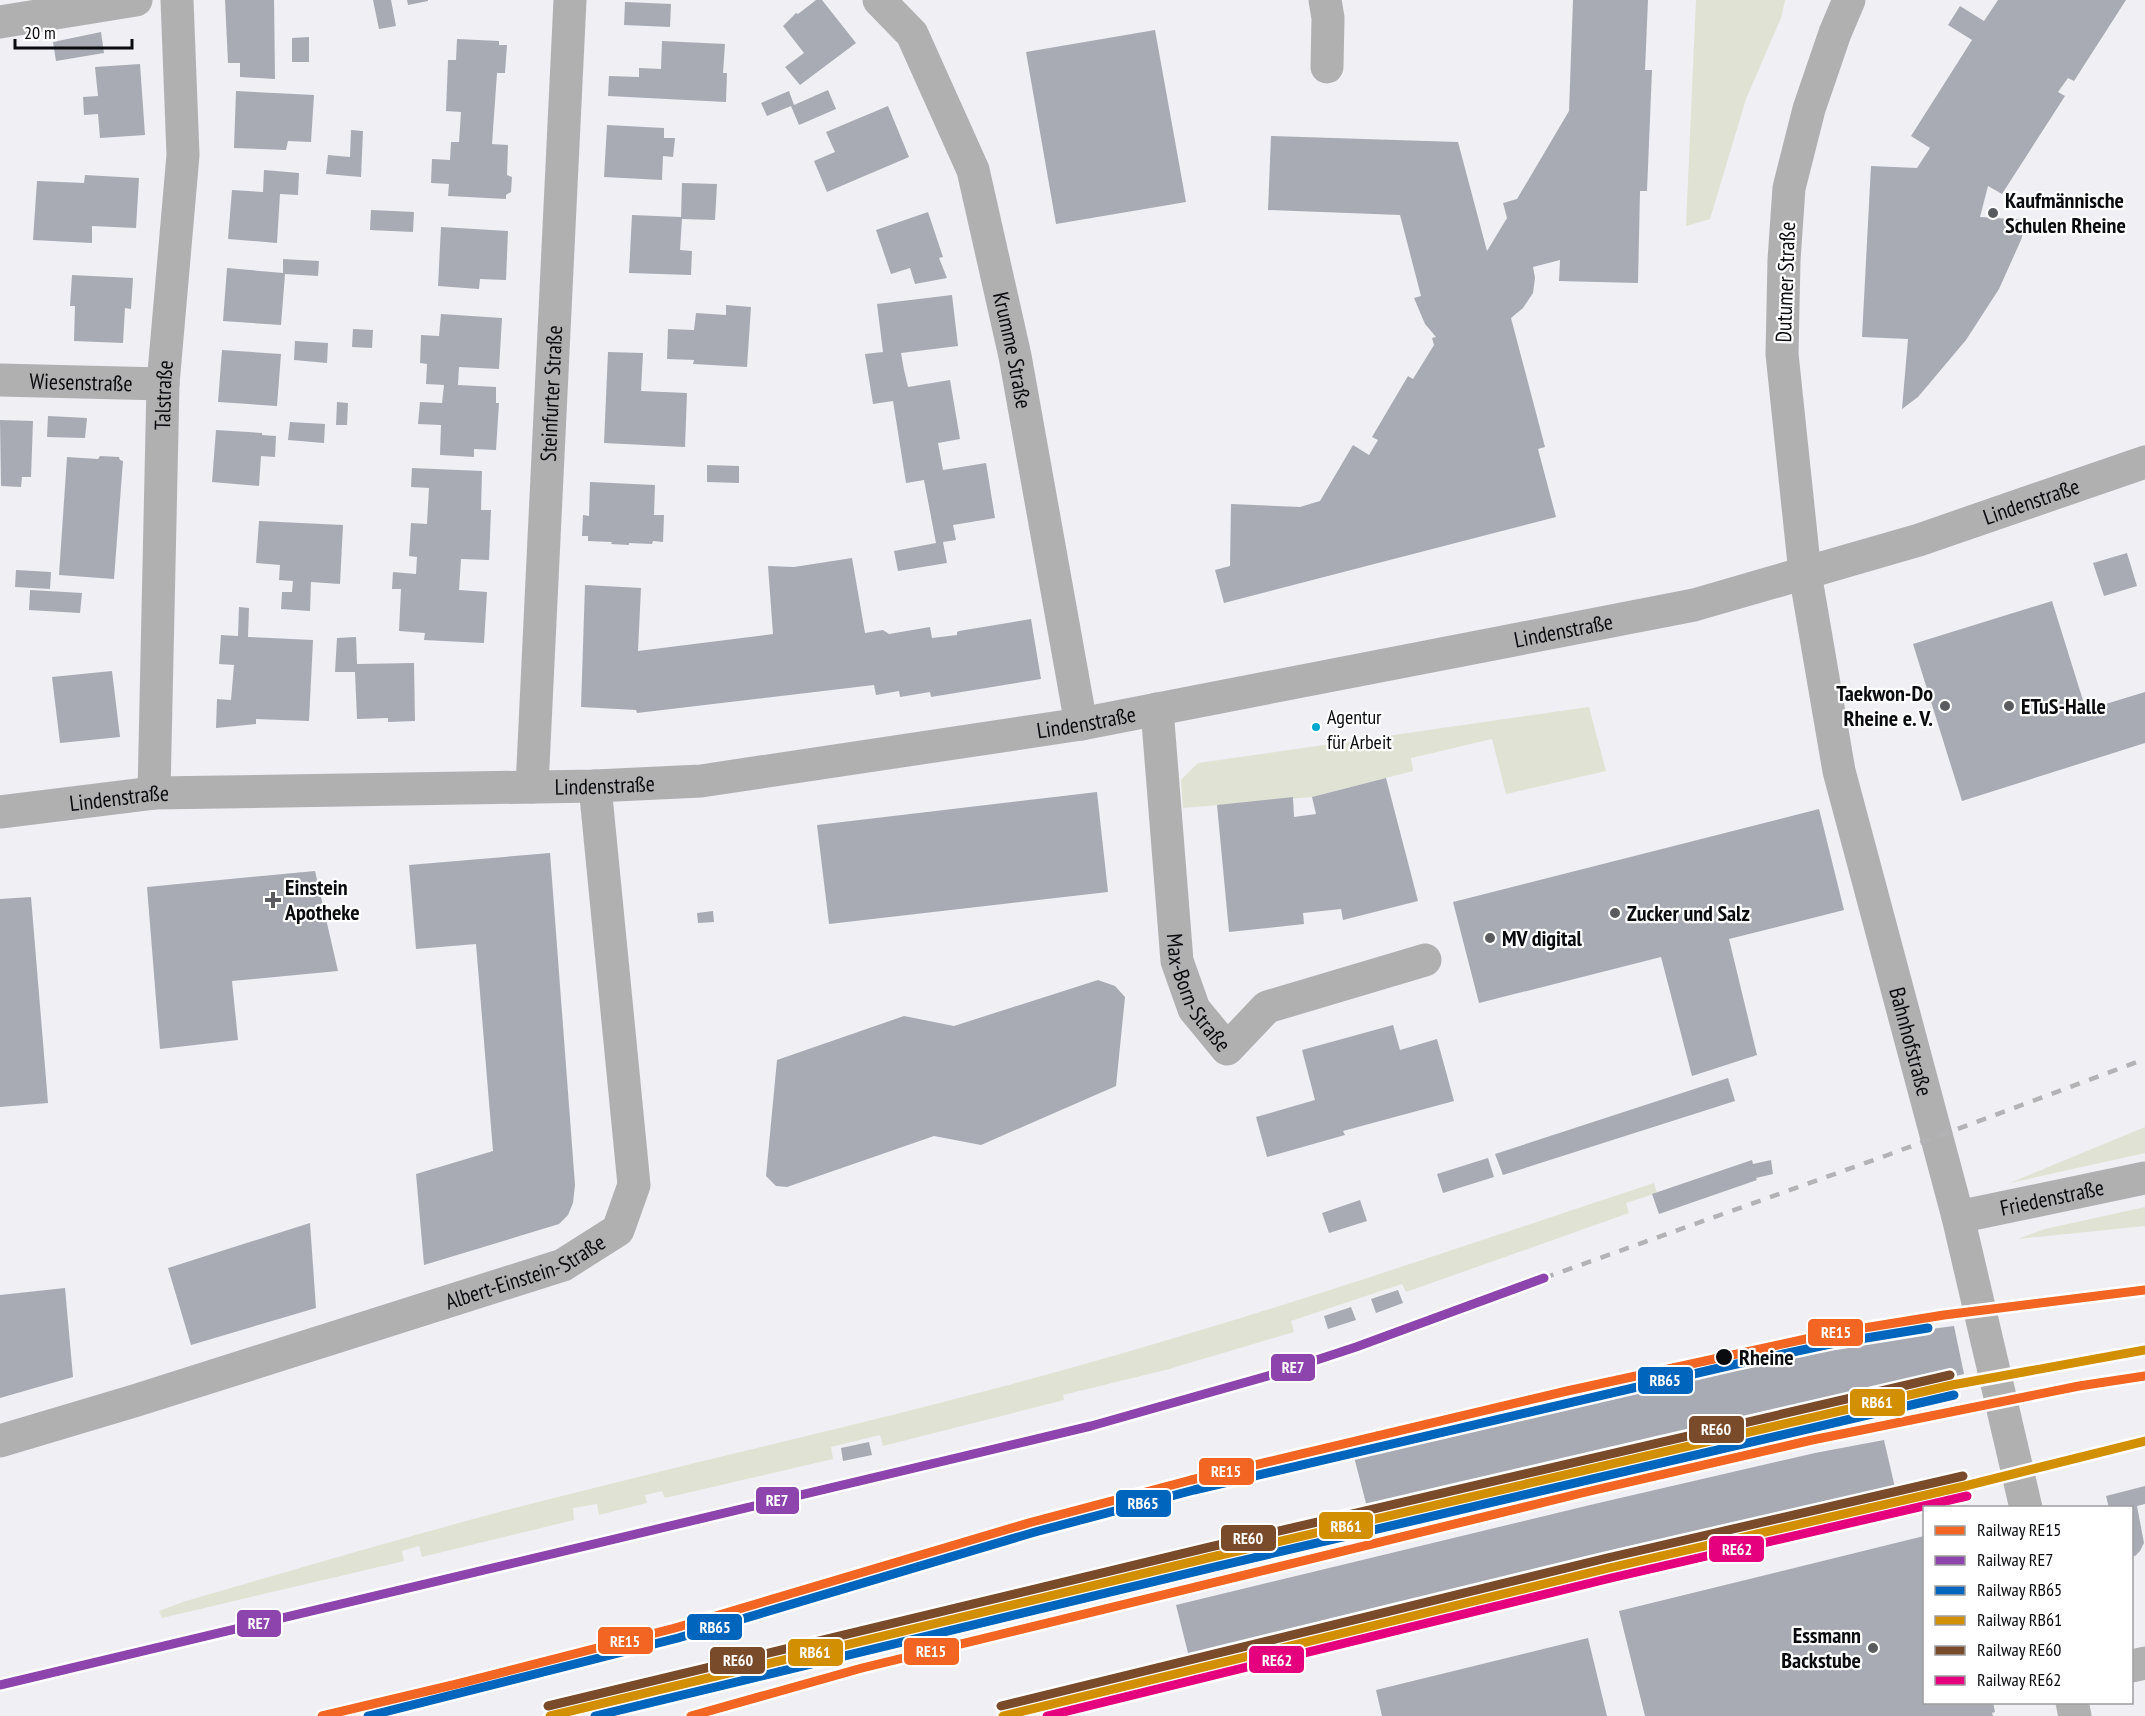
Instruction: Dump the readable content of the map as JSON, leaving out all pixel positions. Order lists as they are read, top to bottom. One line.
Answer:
{"streets":{"street":["Dutumer Straße","Krumme Straße","Wiesenstraße","Steinfurter Straße","Talstraße","Lindenstraße","Max-Born-Straße","Bahnhofstraße","Friedenstraße","Albert-Einstein-Straße"]},"crossings":[["Dutumer Straße","Lindenstraße"],["Dutumer Straße","Bahnhofstraße"],["Krumme Straße","Lindenstraße"],["Wiesenstraße","Talstraße"],["Steinfurter Straße","Lindenstraße"],["Talstraße","Lindenstraße"],["Lindenstraße","Max-Born-Straße"],["Lindenstraße","Bahnhofstraße"],["Lindenstraße","Albert-Einstein-Straße"],["Bahnhofstraße","Friedenstraße"]],"places":{"other":["Kaufmännische Schulen Rheine","Taekwon-Do Rheine e. V.","ETuS-Halle","Agentur für Arbeit","Zucker und Salz","MV digital","Rheine","Essmann Backstube"],"health":["Einstein Apotheke"]},"lines":["rail line RE7","rail line RE15","rail line RB65","rail line RB61","rail line RE60","rail line RE62"],"legend":["Railway RE15","Railway RE7","Railway RB65","Railway RB61","Railway RE60","Railway RE62"],"scale_bar":"20 m"}
